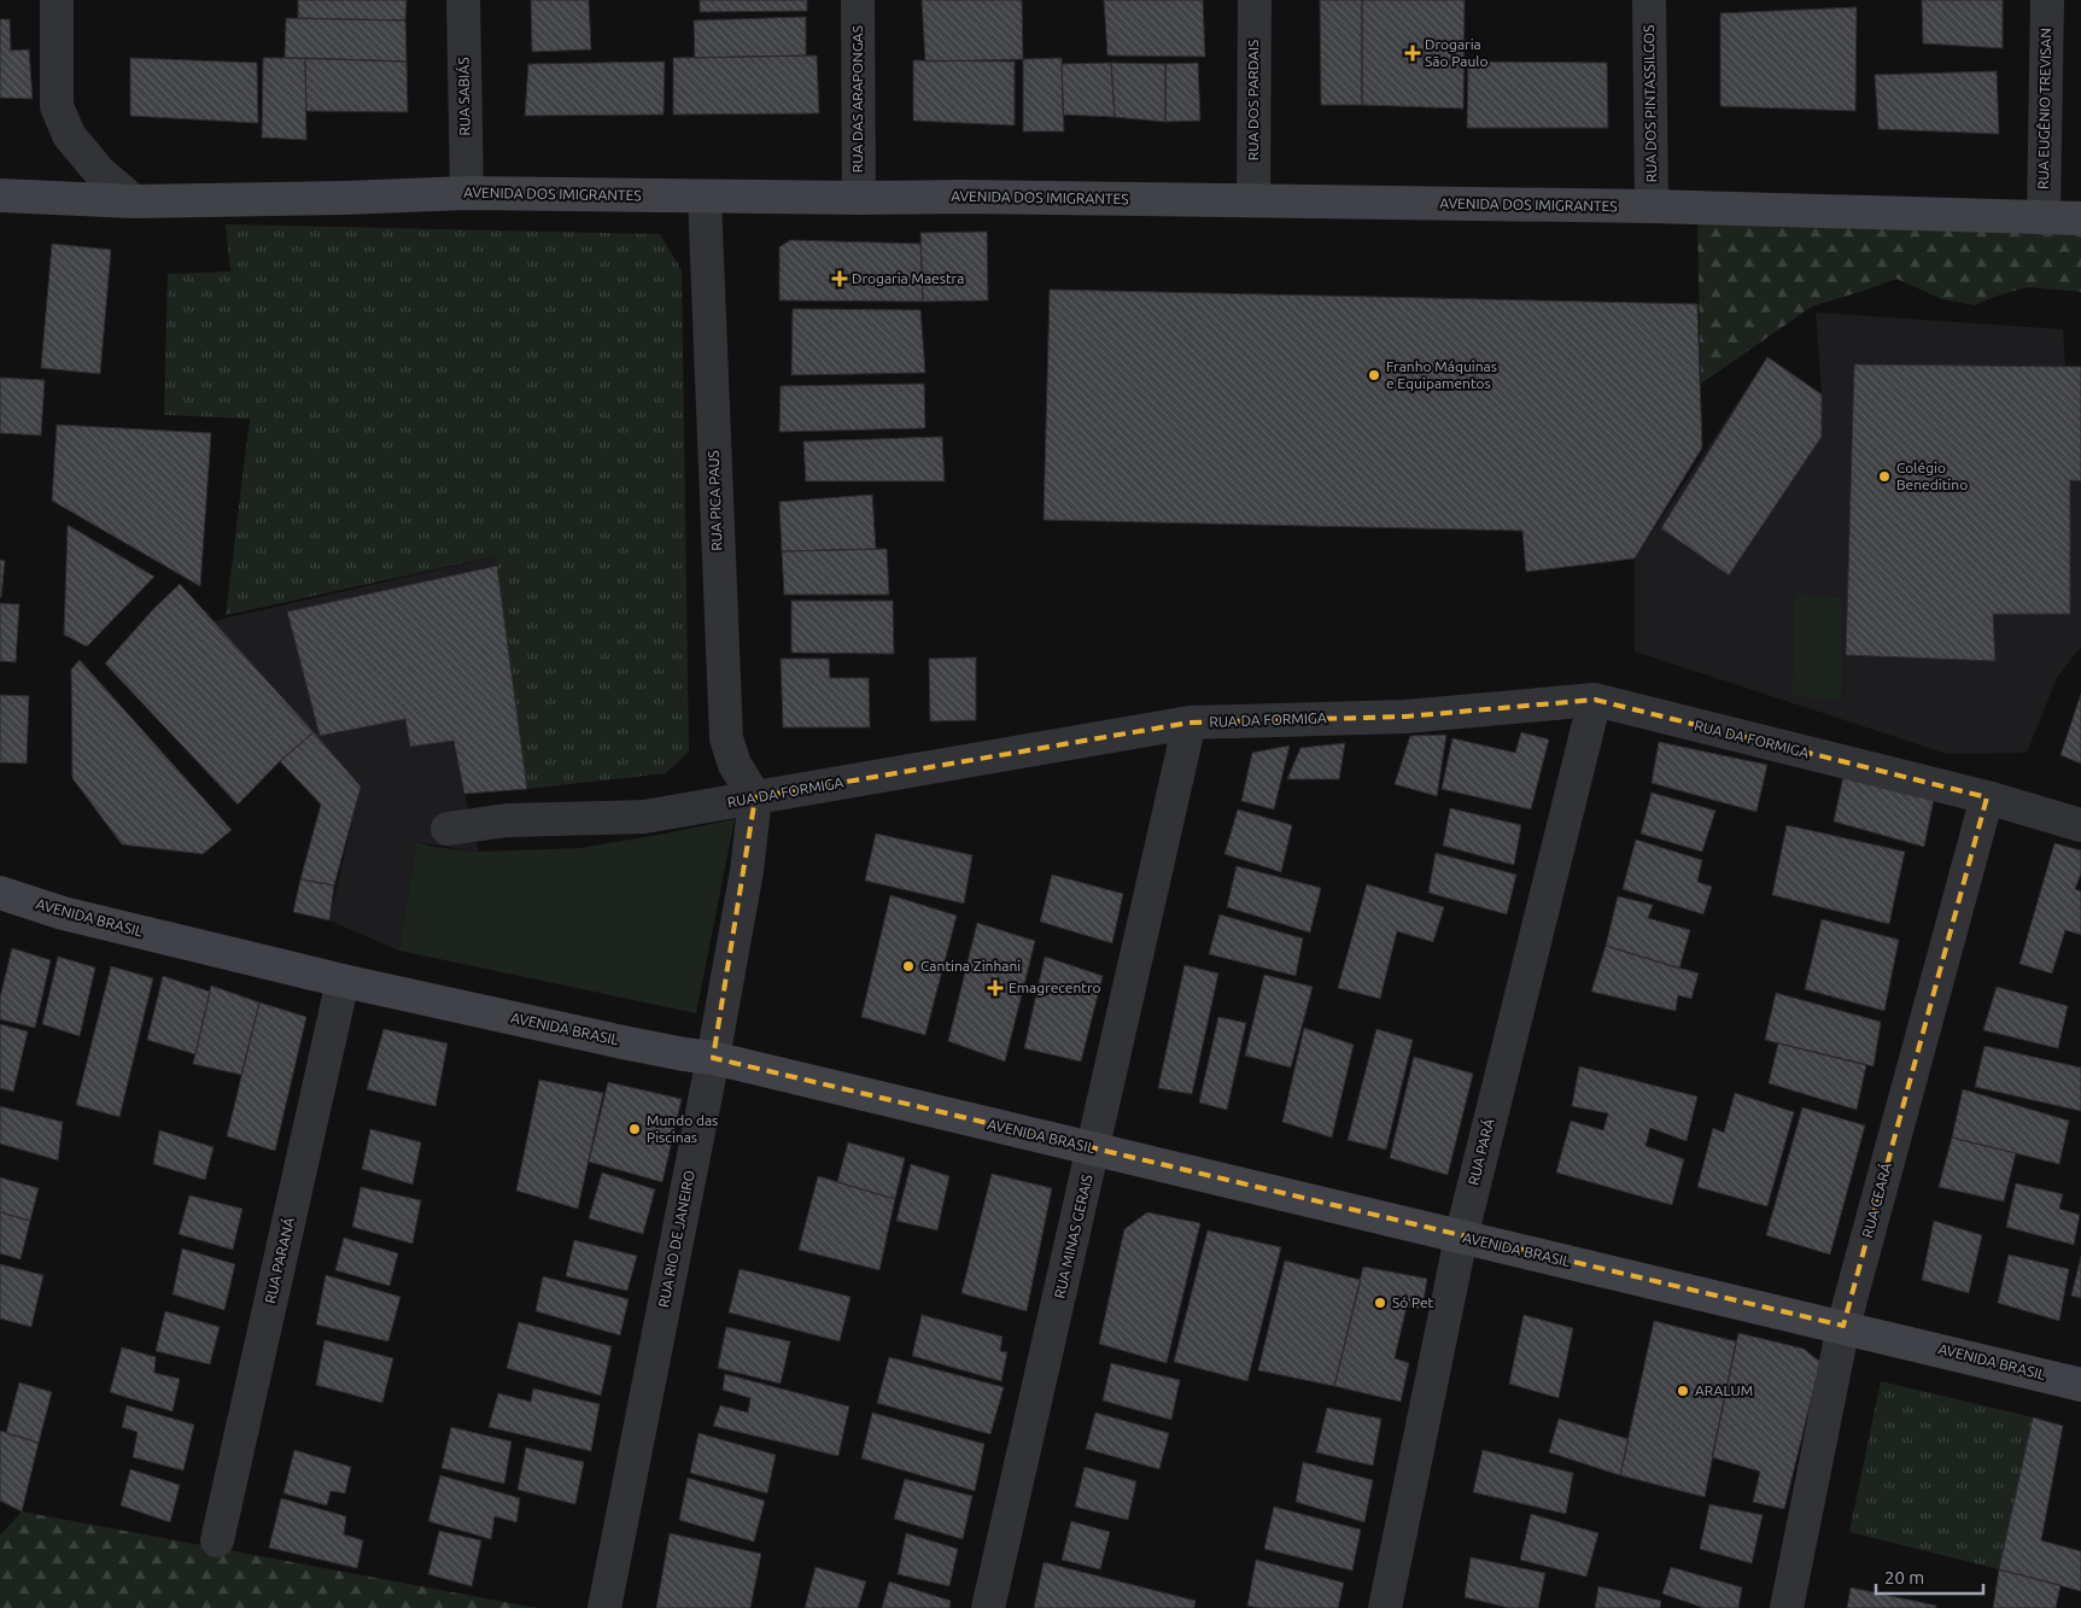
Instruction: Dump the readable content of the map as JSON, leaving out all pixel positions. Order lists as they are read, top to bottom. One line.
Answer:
{"streets":{"street":["RUA SABIÁS","RUA DAS ARAPONGAS","RUA DOS PARDAIS","RUA DOS PINTASSILGOS","RUA EUGÊNIO TREVISAN","AVENIDA DOS IMIGRANTES","RUA PICA PAUS","RUA DA FORMIGA","AVENIDA BRASIL","RUA PARÁ","RUA CEARÁ","RUA MINAS GERAIS","RUA RIO DE JANEIRO","RUA PARANÁ"]},"crossings":[["RUA SABIÁS","AVENIDA DOS IMIGRANTES"],["RUA DAS ARAPONGAS","AVENIDA DOS IMIGRANTES"],["RUA DOS PARDAIS","AVENIDA DOS IMIGRANTES"],["RUA DOS PINTASSILGOS","AVENIDA DOS IMIGRANTES"],["RUA EUGÊNIO TREVISAN","AVENIDA DOS IMIGRANTES"],["AVENIDA DOS IMIGRANTES","RUA PICA PAUS"],["RUA PICA PAUS","RUA DA FORMIGA"],["RUA PICA PAUS","RUA RIO DE JANEIRO"],["RUA DA FORMIGA","RUA PARÁ"],["RUA DA FORMIGA","RUA CEARÁ"],["RUA DA FORMIGA","RUA MINAS GERAIS"],["RUA DA FORMIGA","RUA RIO DE JANEIRO"],["AVENIDA BRASIL","RUA PARÁ"],["AVENIDA BRASIL","RUA CEARÁ"],["AVENIDA BRASIL","RUA MINAS GERAIS"],["AVENIDA BRASIL","RUA RIO DE JANEIRO"],["AVENIDA BRASIL","RUA PARANÁ"]],"places":{"health":["Drogaria São Paulo","Drogaria Maestra","Emagrecentro"],"other":["Franho Máquinas e Equipamentos","Colégio Beneditino","Cantina Zinhani","Mundo das Piscinas","Só Pet","ARALUM"]},"scale_bar":"20 m"}
